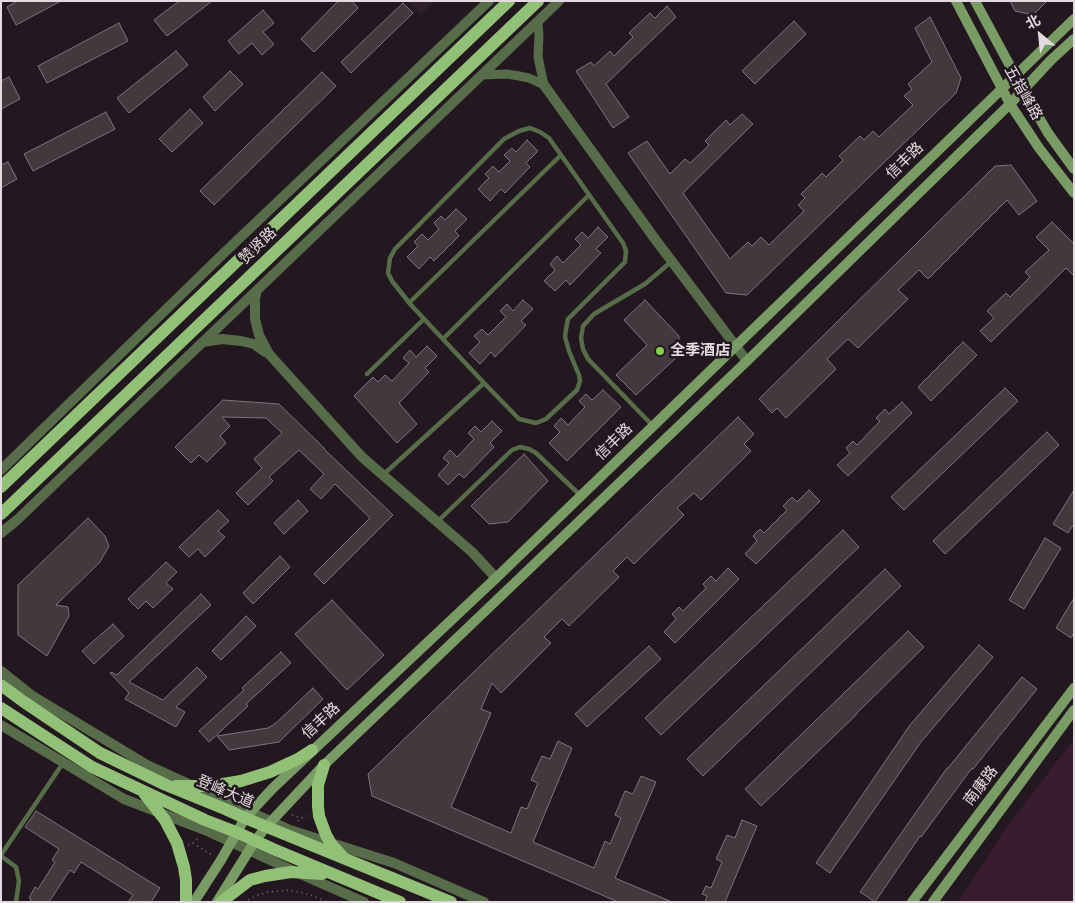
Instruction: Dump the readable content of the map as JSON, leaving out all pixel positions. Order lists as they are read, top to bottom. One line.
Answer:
{"streets":{"main road":["五指峰路","信丰路","赞贤路","南康路","登峰大道"]},"crossings":[["五指峰路","信丰路"],["信丰路","登峰大道"]],"places":["全季酒店"],"north":"top left"}
